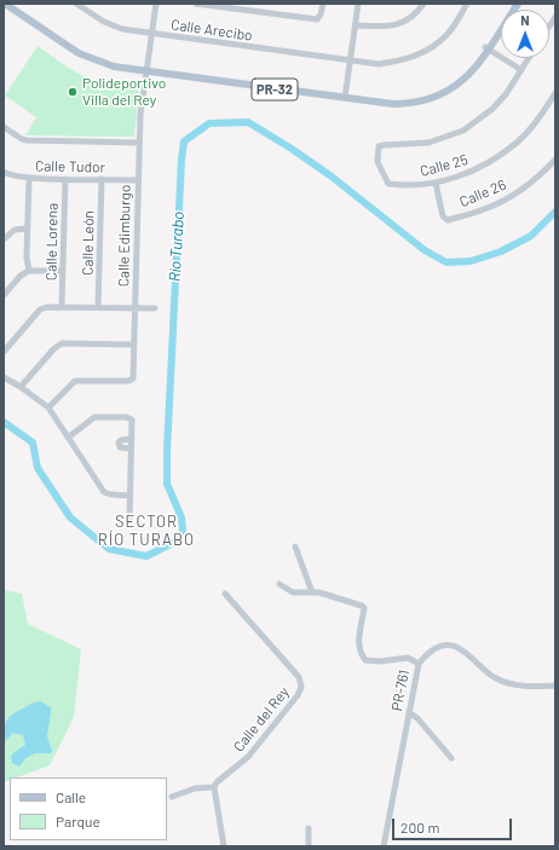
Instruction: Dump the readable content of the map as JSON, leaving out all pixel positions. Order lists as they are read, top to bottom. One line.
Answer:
{"streets":{"main road":["PR-32"],"street":["Calle Arecibo","Calle 25","Calle Tudor","Calle 26","Calle Edimburgo","Calle Lorena","Calle León","PR-761","Calle del Rey"]},"crossings":[["Calle Arecibo","Calle Edimburgo"],["PR-32","Calle Edimburgo"],["Calle 25","Calle 26"],["Calle Tudor","Calle Edimburgo"],["Calle Tudor","Calle Lorena"],["Calle Tudor","Calle León"]],"districts":["SECTOR RÍO TURABO"],"water":["Río Turabo"],"places":["Polideportivo Villa del Rey"],"legend":["Calle","Parque"],"scale_bar":"200 m","north":"top"}
